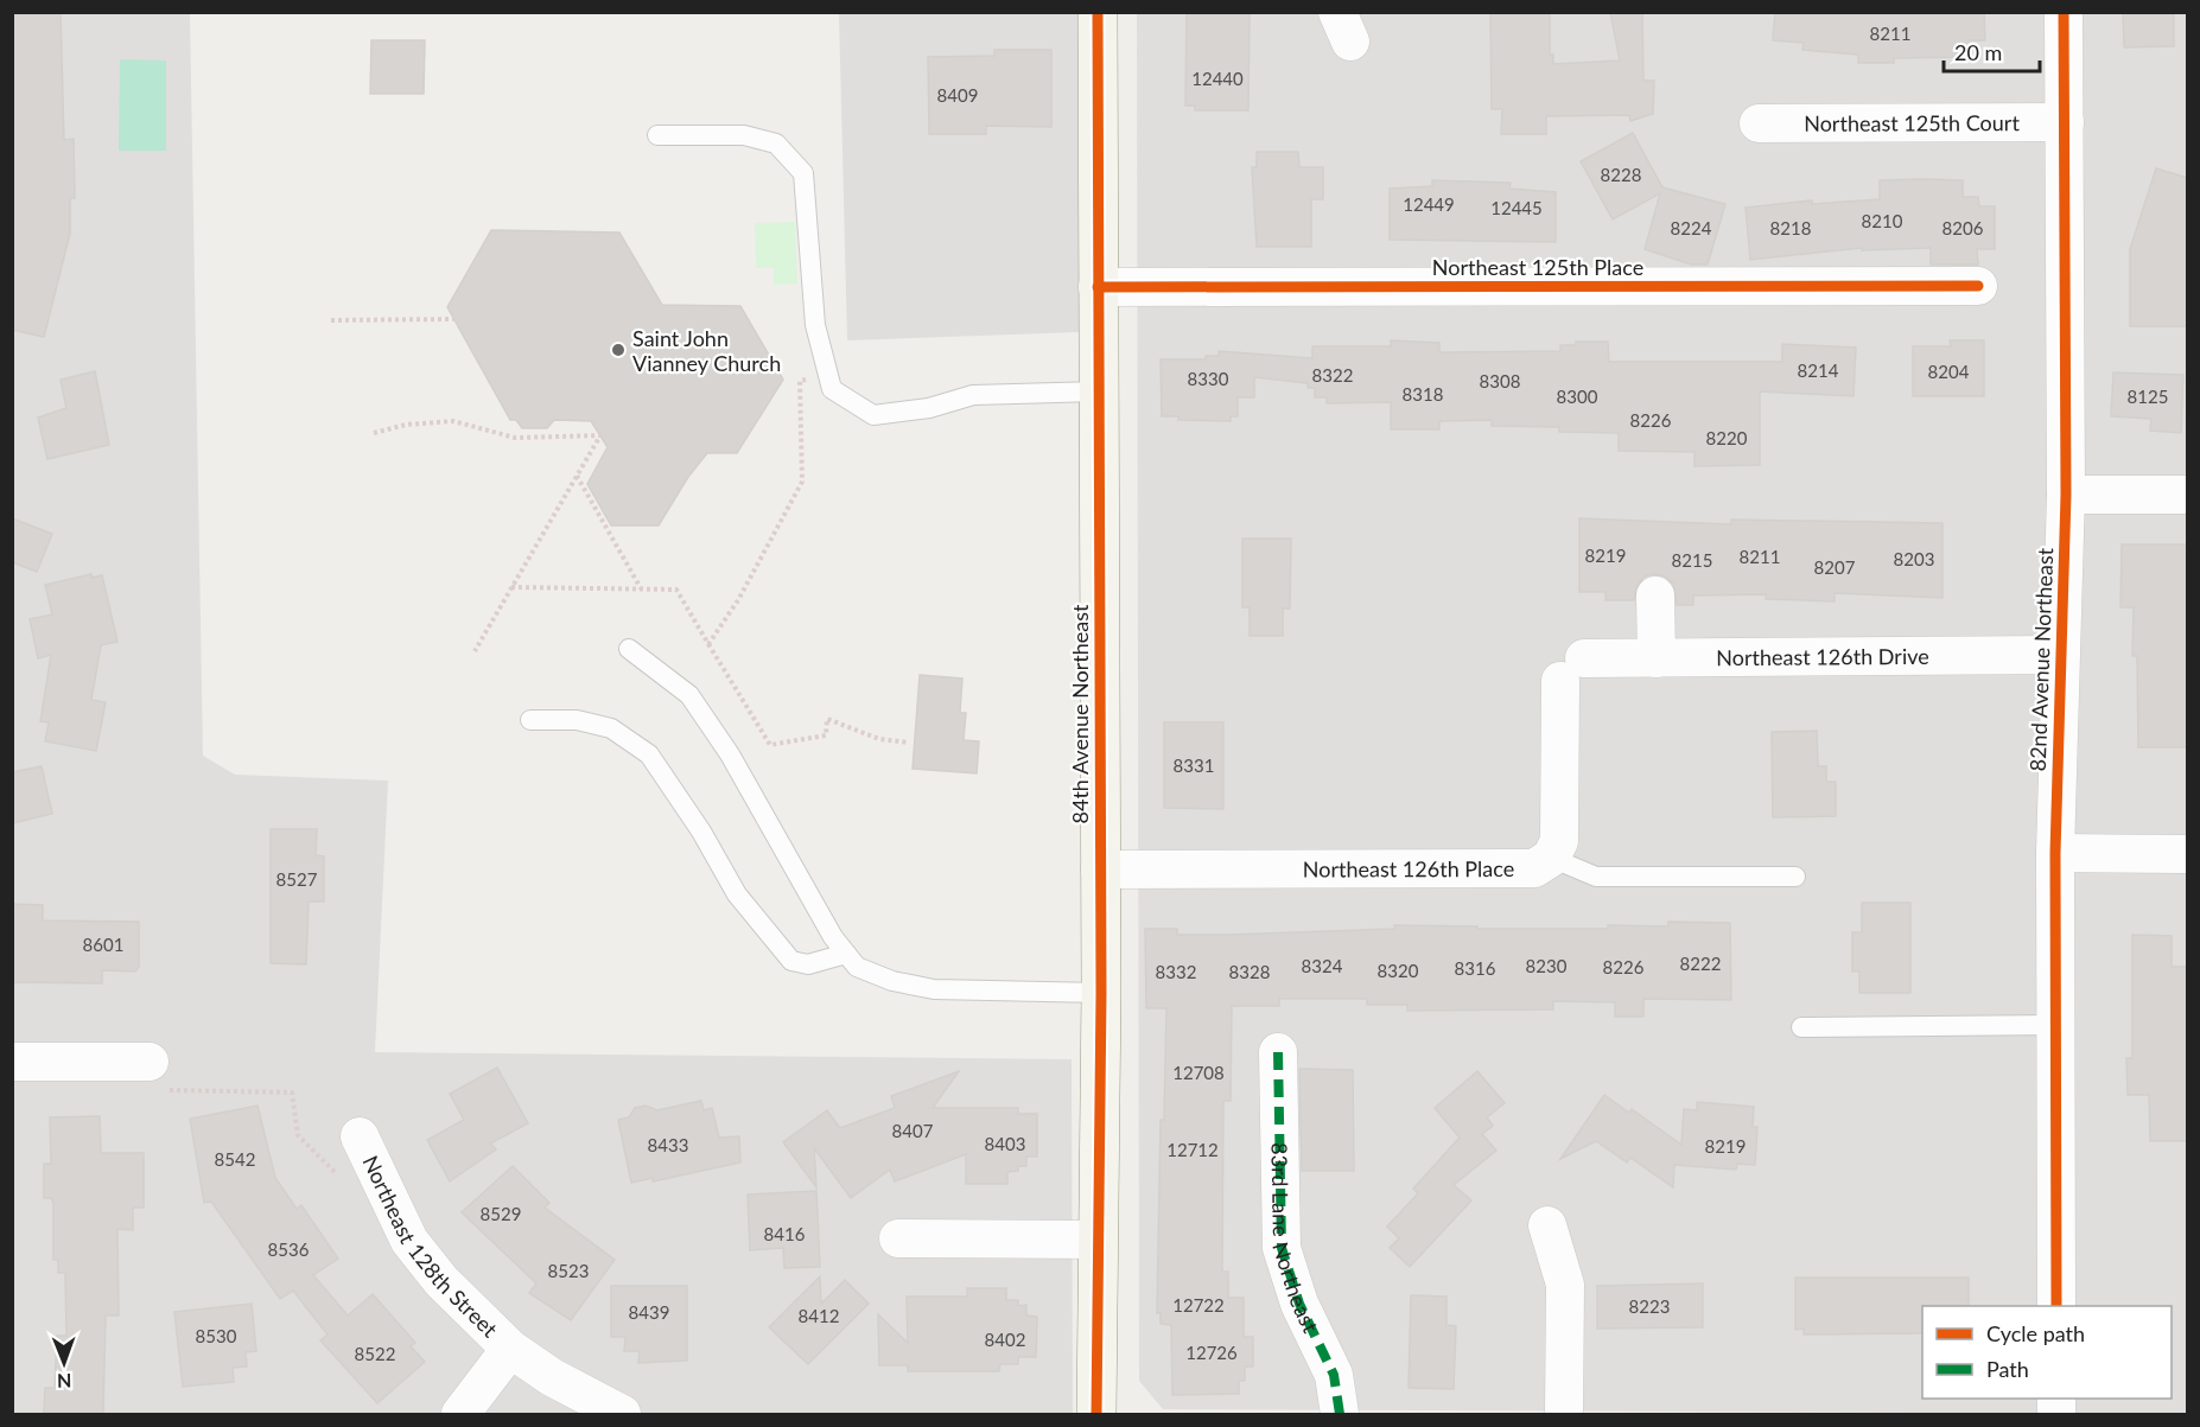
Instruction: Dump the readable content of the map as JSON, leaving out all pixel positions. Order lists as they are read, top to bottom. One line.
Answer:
{"streets":{"street":["Northeast 125th Court","Northeast 125th Place","Northeast 126th Drive","82nd Avenue Northeast","84th Avenue Northeast","Northeast 126th Place","83rd Lane Northeast","Northeast 128th Street"]},"crossings":[["Northeast 125th Court","82nd Avenue Northeast"],["Northeast 125th Place","84th Avenue Northeast"],["Northeast 126th Drive","82nd Avenue Northeast"],["Northeast 126th Drive","Northeast 126th Place"],["84th Avenue Northeast","Northeast 126th Place"]],"places":["Saint John Vianney Church"],"house_numbers":["8211","12440","8409","8228","12449","12445","8210","8224","8218","8206","8214","8204","8322","8330","8308","8318","8300","8125","8226","8220","8219","8211","8203","8215","8207","8331","8527","8601","8222","8324","8230","8226","8316","8320","8332","8328","12708","8407","8403","8433","8219","12712","8542","8529","8416","8536","8523","12722","8223","8439","8412","8530","8402","12726","8522"],"legend":["Cycle path","Path"],"scale_bar":"20 m","north":"bottom"}
